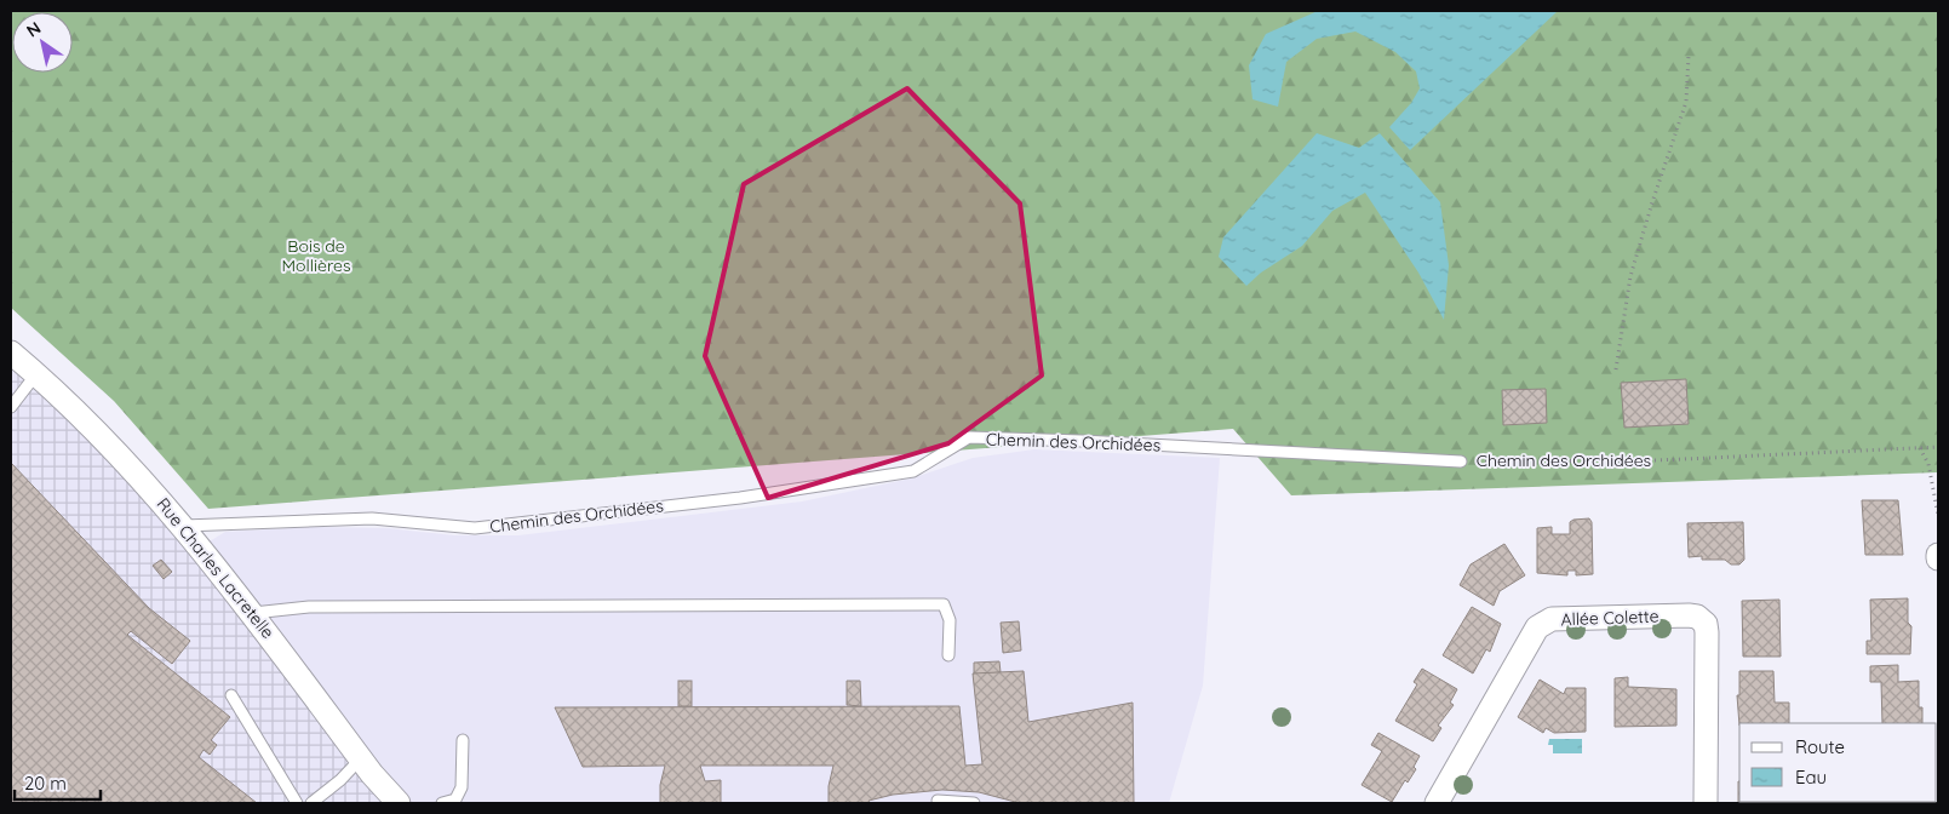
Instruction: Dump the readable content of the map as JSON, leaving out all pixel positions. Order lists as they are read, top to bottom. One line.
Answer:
{"streets":{"street":["Rue Charles Lacretelle","Allée Colette"],"lane":["Chemin des Orchidées"]},"crossings":[["Chemin des Orchidées","Rue Charles Lacretelle"]],"parks":["Bois de Mollières"],"legend":["Route","Eau"],"scale_bar":"20 m","north":"top left"}
